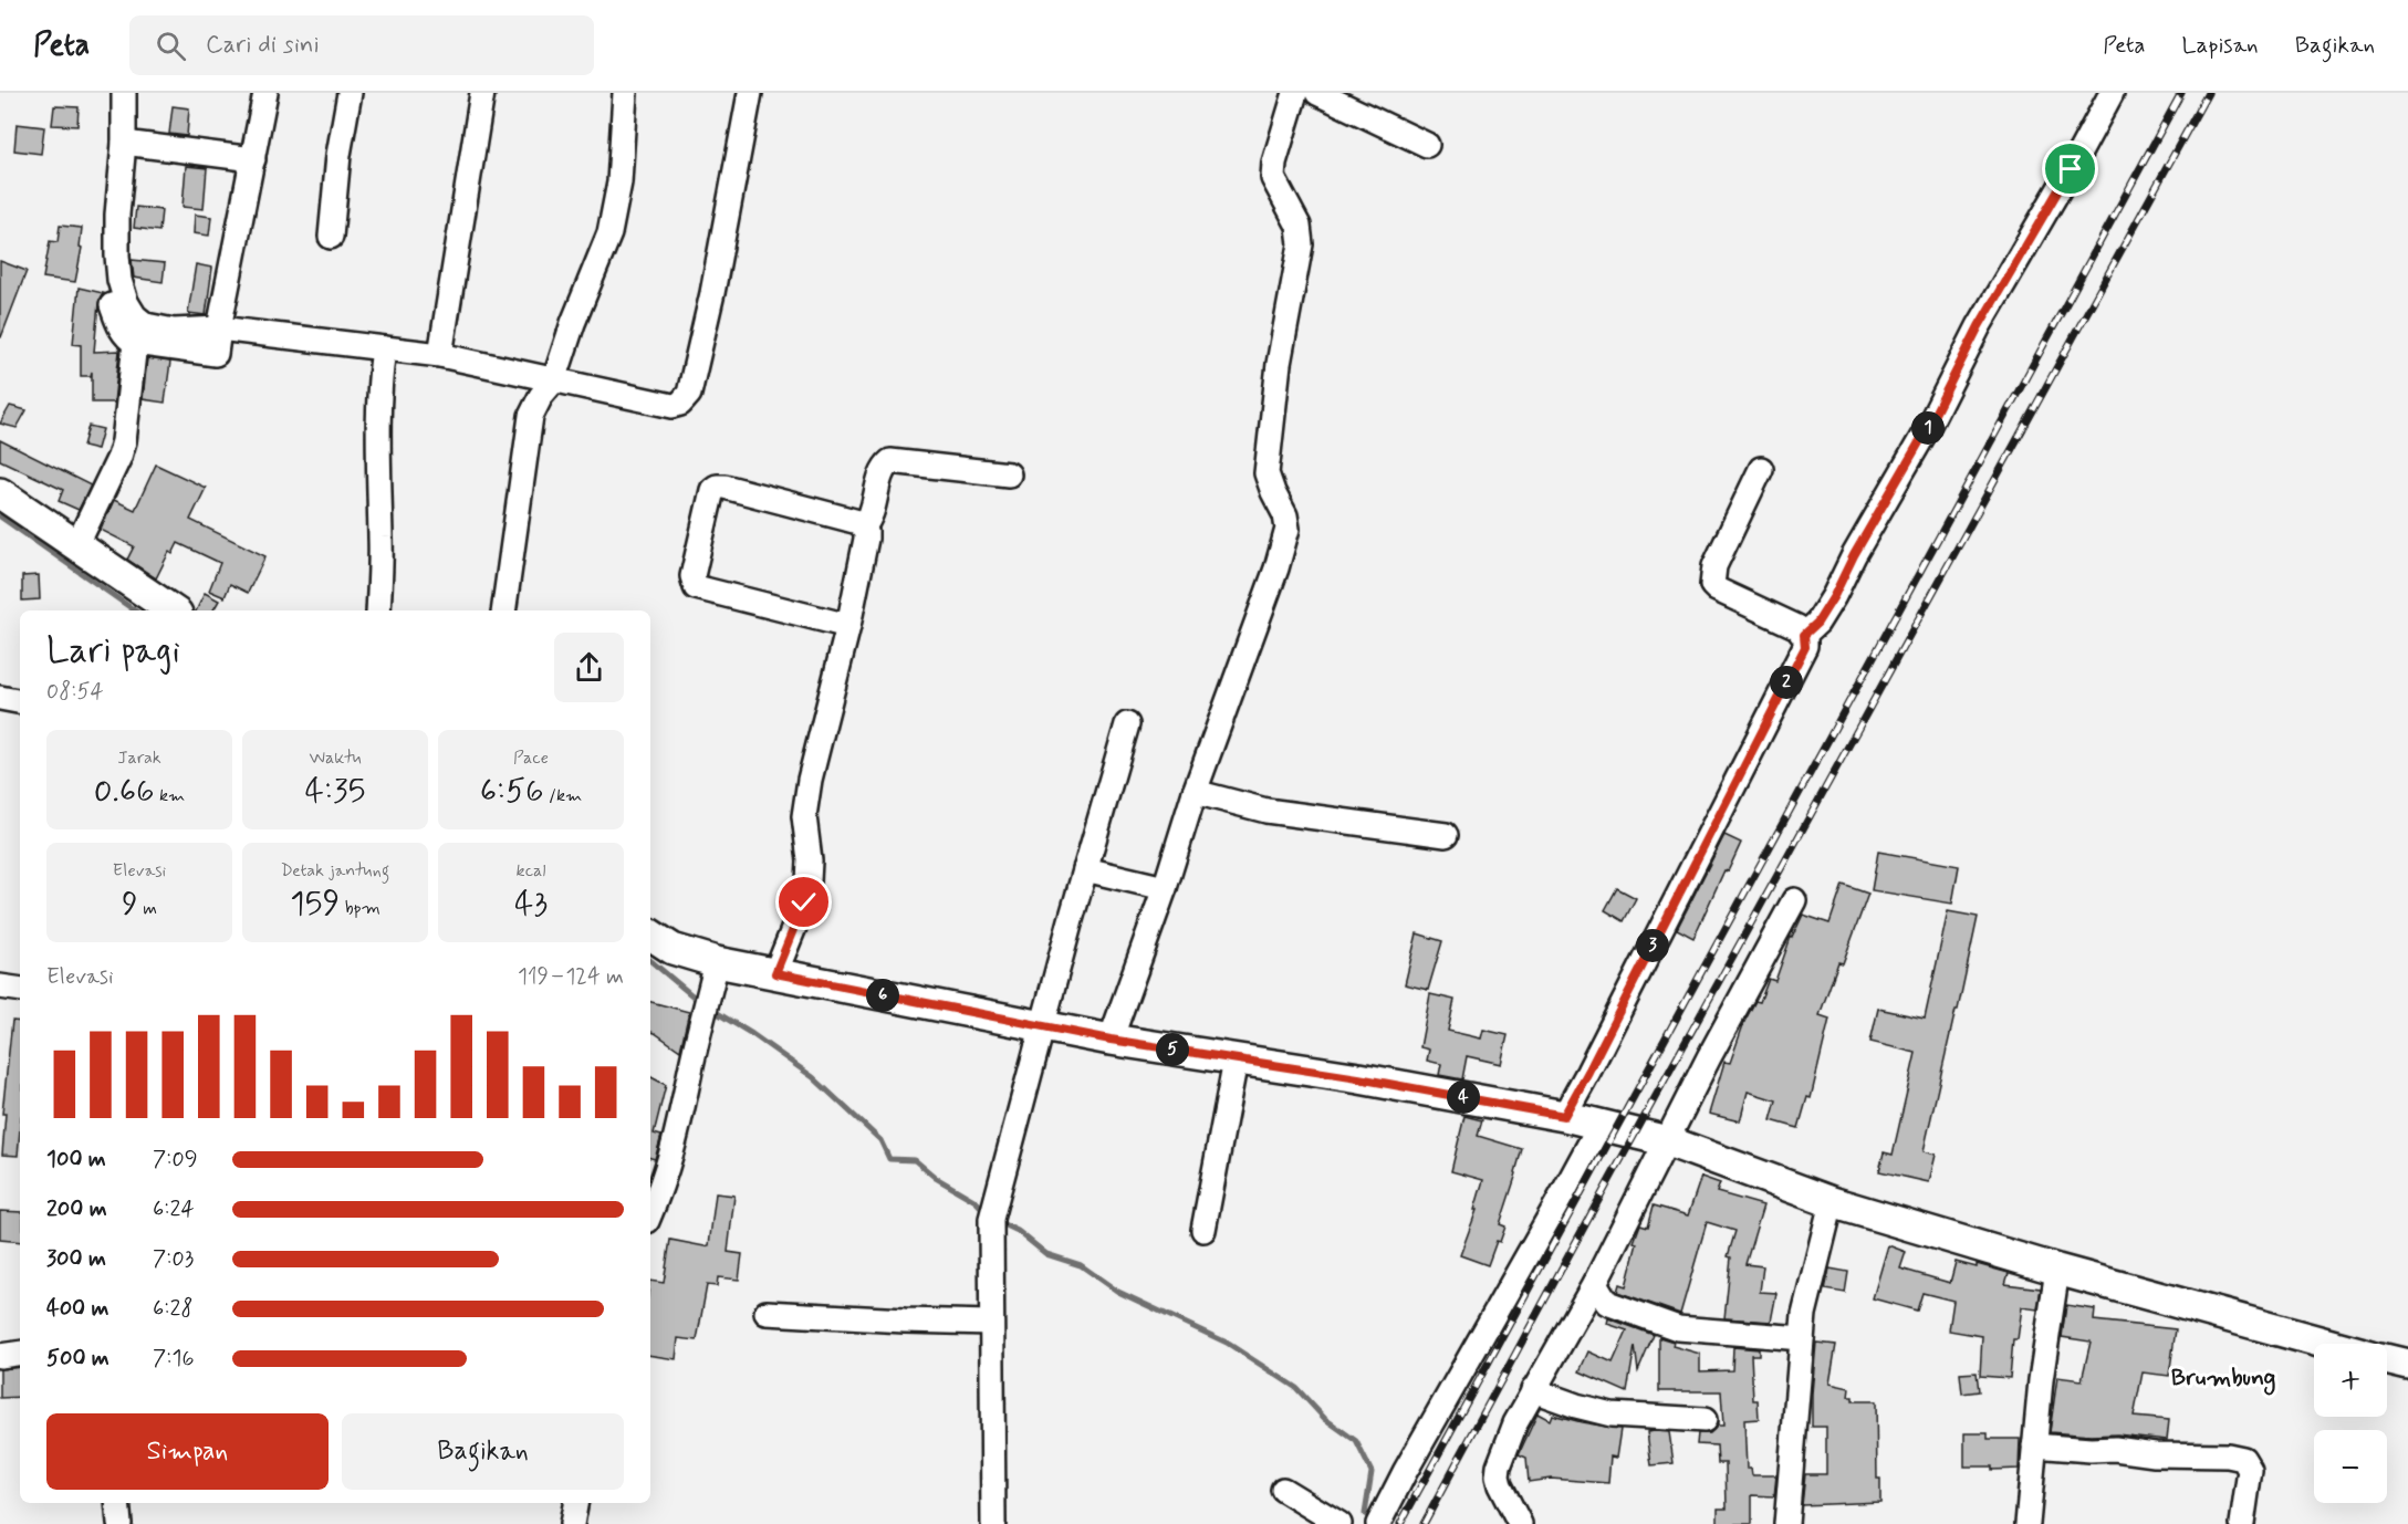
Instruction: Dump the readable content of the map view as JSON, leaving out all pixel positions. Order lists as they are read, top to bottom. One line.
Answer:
{"districts":["Brumbung"],"page":{"header":"Peta","search":"Cari di sini","nav":["Peta","Lapisan","Bagikan"],"pins":["1","2","3","6","5","4"],"heading":["Lari pagi","08:54"],"stats":[["Jarak","0.66 km"],["Waktu","4:35"],["Pace","6:56 /km"],["Elevasi","9 m"],["Detak jantung","159 bpm"],["kcal","43"]],"chart":["Elevasi","119–124 m"],"list":[{"name":"100 m","note":"7:09"},{"name":"200 m","note":"6:24"},{"name":"300 m","note":"7:03"},{"name":"400 m","note":"6:28"},{"name":"500 m","note":"7:16"}],"map_buttons":["+","−"],"buttons":["Simpan","Bagikan"]}}
